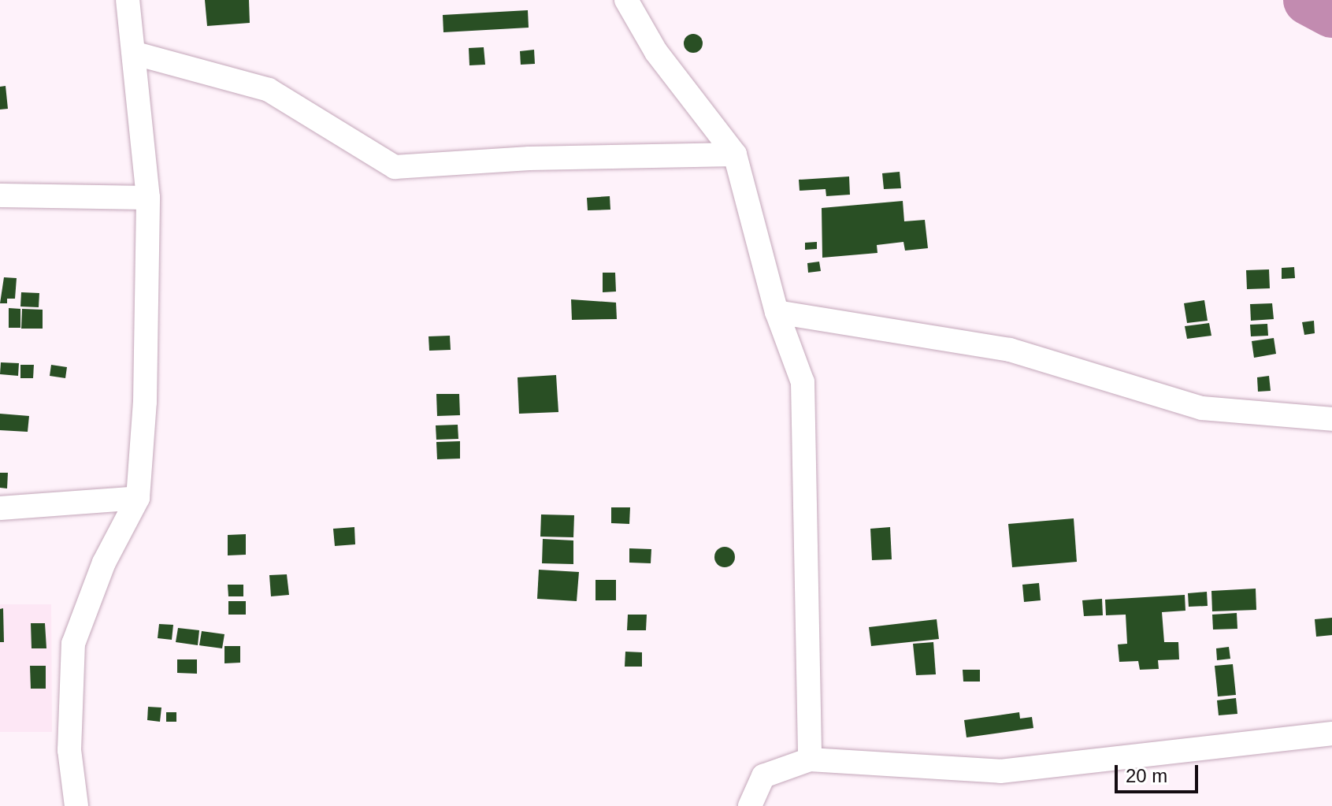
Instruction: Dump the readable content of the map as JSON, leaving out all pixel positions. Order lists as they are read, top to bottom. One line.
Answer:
{"scale_bar":"20 m"}
